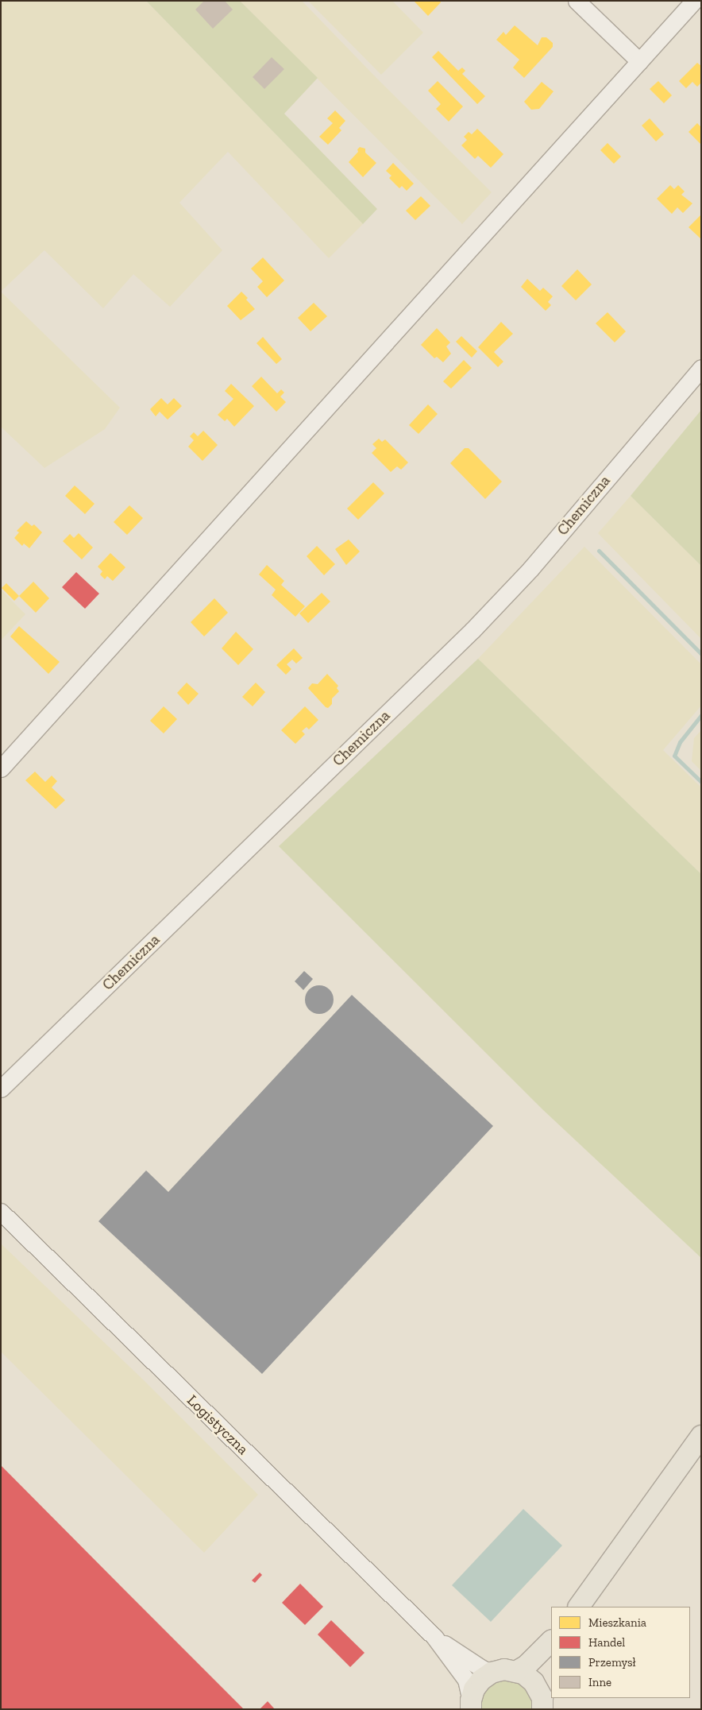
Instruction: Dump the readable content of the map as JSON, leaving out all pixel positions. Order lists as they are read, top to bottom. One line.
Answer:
{"streets":{"street":["Chemiczna","Logistyczna"]},"legend":["Mieszkania","Handel","Przemysł","Inne"]}
